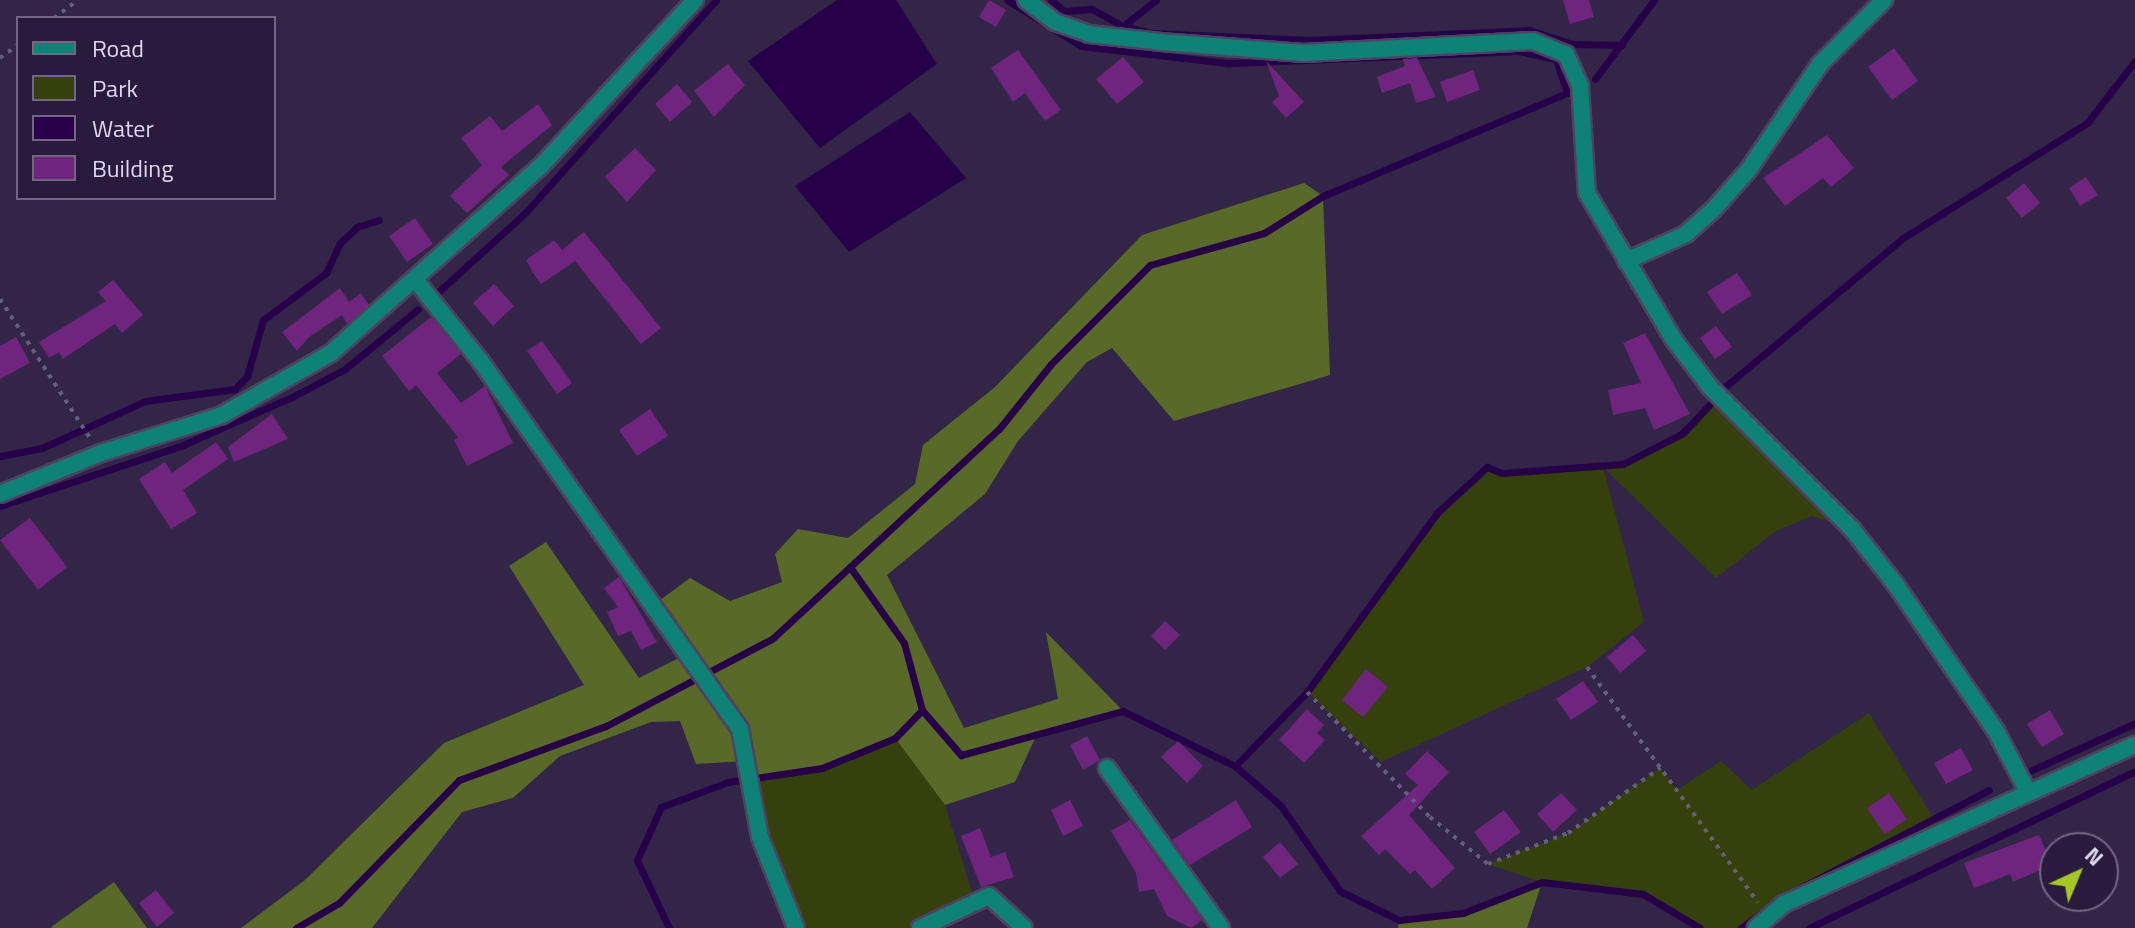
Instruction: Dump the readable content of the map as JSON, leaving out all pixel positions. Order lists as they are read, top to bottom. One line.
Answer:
{"legend":["Road","Park","Water","Building"],"north":"top right"}
